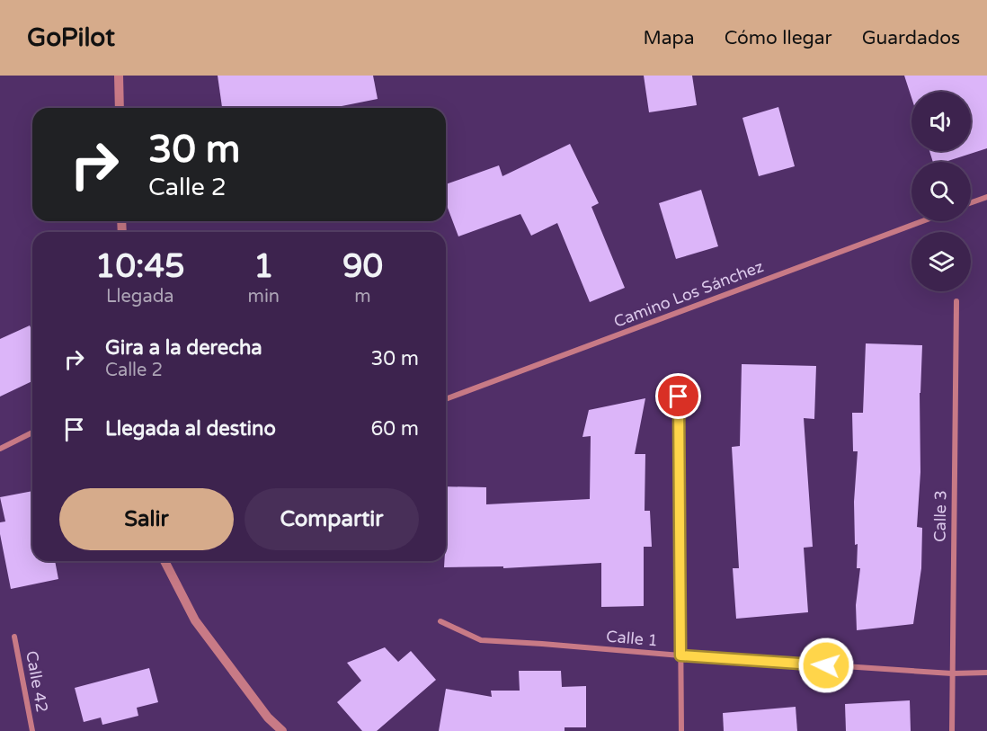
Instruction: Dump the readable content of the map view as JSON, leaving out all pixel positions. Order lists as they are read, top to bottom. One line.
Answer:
{"streets":{"street":["Camino Los Sánchez","Calle 3","Calle 1","Calle 42"]},"crossings":[["Calle 3","Calle 1"]],"page":{"header":"GoPilot","nav":["Mapa","Cómo llegar","Guardados"],"turn":["30 m","Calle 2"],"eta":["10:45","Llegada","1","min","90","m"],"list":[{"name":"Gira a la derecha","note":"Calle 2","value":"30 m"},{"name":"Llegada al destino","value":"60 m"}],"buttons":["Salir","Compartir"]}}
